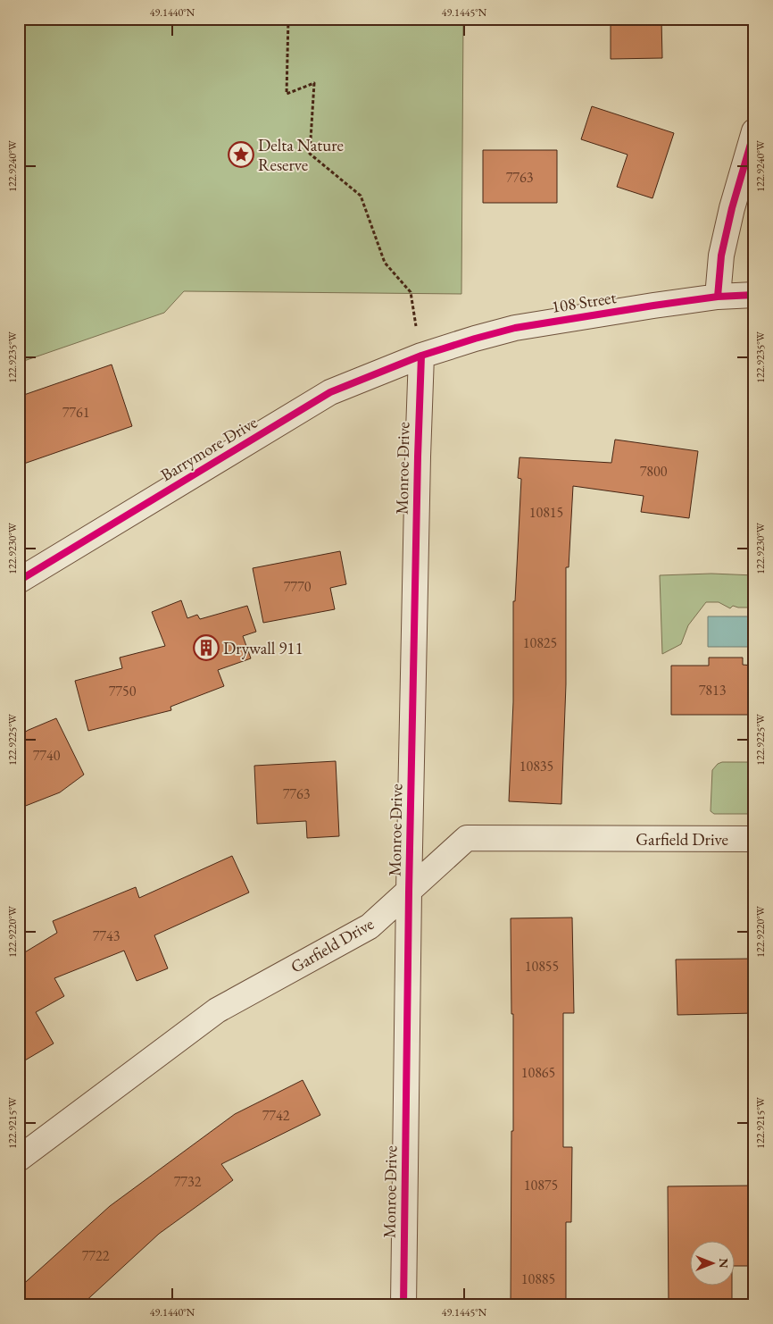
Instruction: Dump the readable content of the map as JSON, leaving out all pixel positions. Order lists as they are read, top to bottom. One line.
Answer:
{"streets":{"street":["108 Street","Barrymore Drive","Monroe Drive","Garfield Drive"]},"crossings":[["108 Street","Barrymore Drive"],["108 Street","Monroe Drive"],["Barrymore Drive","Monroe Drive"],["Monroe Drive","Garfield Drive"]],"places":{"place":["Delta Nature Reserve"],"building":["Drywall 911"]},"house_numbers":["7763","7761","7800","10815","7770","10825","7813","7750","7740","10835","7763","7743","10855","10865","7742","7732","10875","7722","10885"],"north":"right","coordinates":["49.1440°N","49.1445°N","122.9240°W","122.9235°W","122.9230°W","122.9225°W","122.9220°W","122.9215°W"]}
